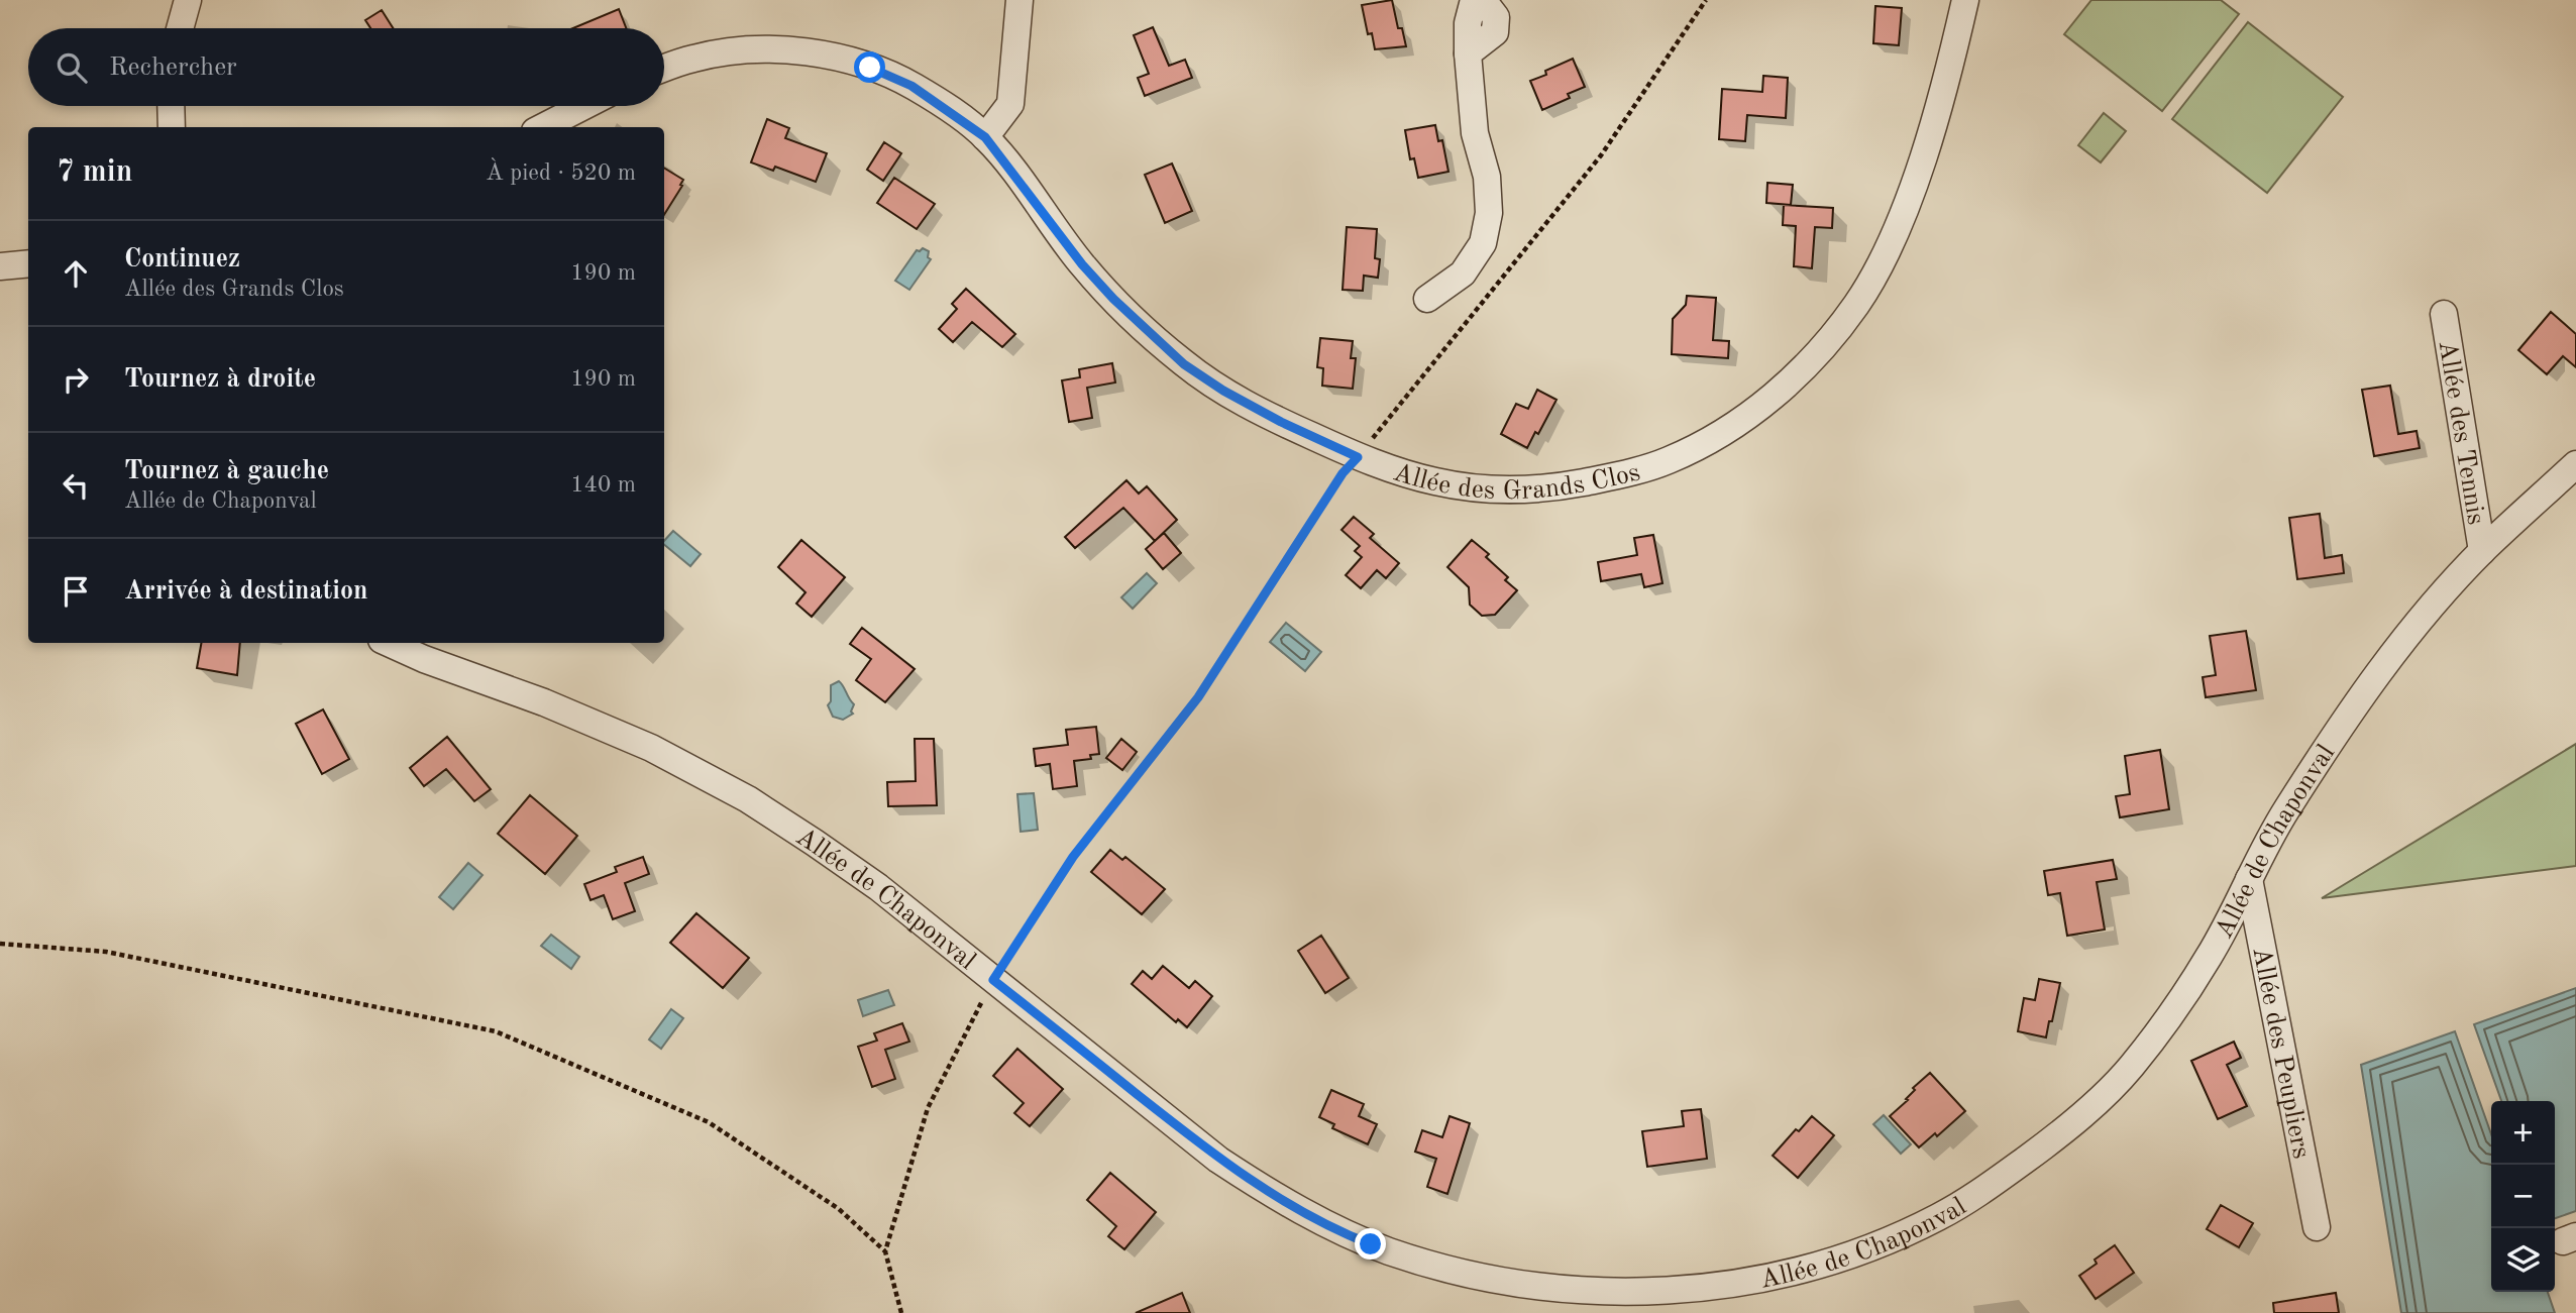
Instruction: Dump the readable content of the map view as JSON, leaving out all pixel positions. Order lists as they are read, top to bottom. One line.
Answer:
{"streets":{"street":["Allée des Tennis","Allée des Grands Clos","Allée de Chaponval","Allée des Peupliers"]},"crossings":[["Allée des Tennis","Allée de Chaponval"],["Allée de Chaponval","Allée des Peupliers"]],"page":{"search":"Rechercher","heading":["7 min","À pied · 520 m"],"list":[["Continuez","Allée des Grands Clos","190 m"],["Tournez à droite","190 m"],["Tournez à gauche","Allée de Chaponval","140 m"],"Arrivée à destination"],"map_buttons":["+","−"]}}
